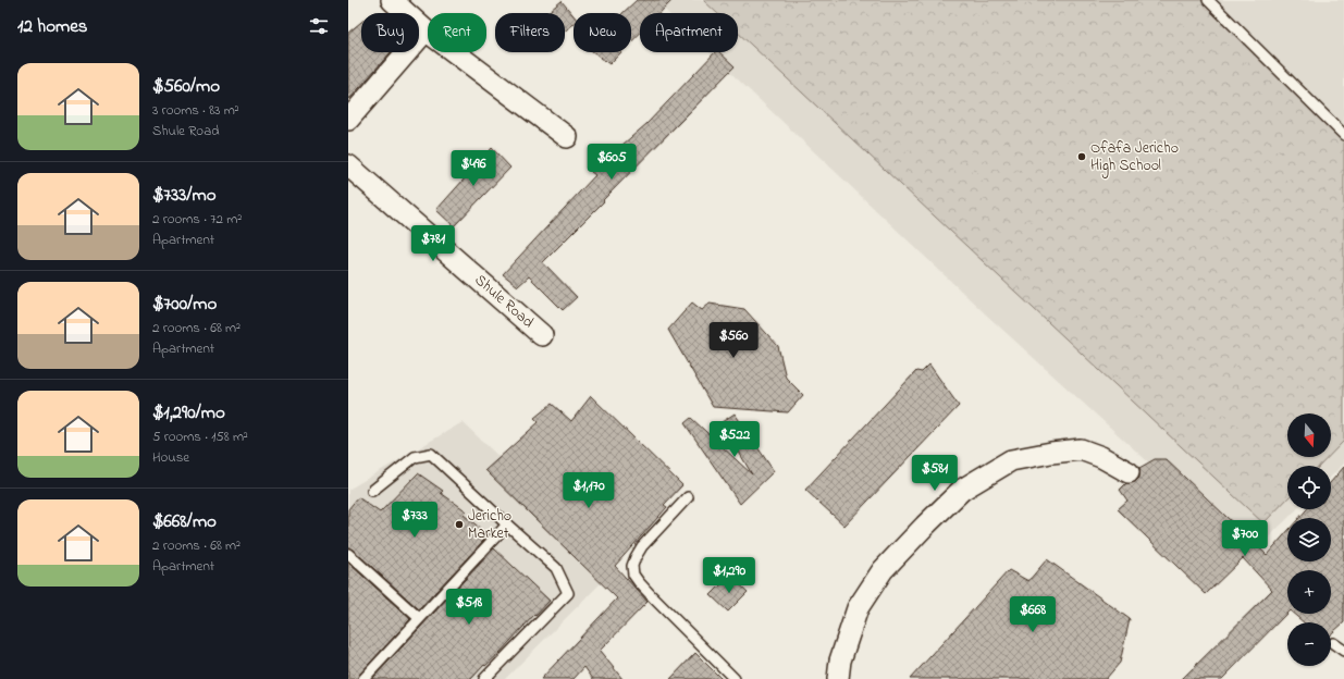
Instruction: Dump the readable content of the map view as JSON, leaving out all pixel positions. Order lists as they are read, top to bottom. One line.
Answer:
{"streets":{"street":["Shule Road"]},"places":["Ofafa Jericho High School","Jericho Market"],"north":"bottom","page":{"heading":"12 homes","chip":["Buy","Rent","Filters","New","Apartment"],"list":[{"name":"$560/mo","note":"3 rooms · 83 m² · Shule Road"},{"name":"$733/mo","note":"2 rooms · 72 m² · Apartment"},{"name":"$700/mo","note":"2 rooms · 68 m² · Apartment"},{"name":"$1,290/mo","note":"5 rooms · 158 m² · House"},{"name":"$668/mo","note":"2 rooms · 68 m² · Apartment"}],"price":["$605","$496","$781","$560","$522","$581","$1,170","$733","$700","$1,290","$518","$668"],"map_buttons":["+","−"]}}
